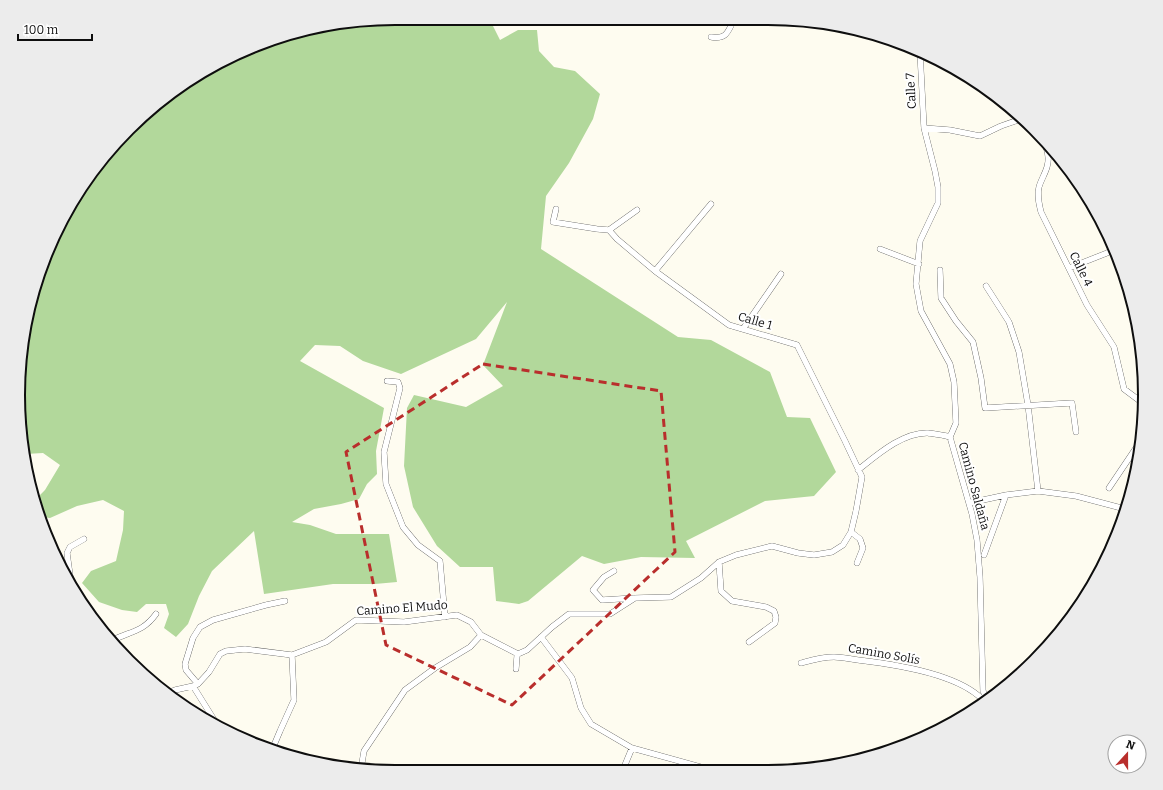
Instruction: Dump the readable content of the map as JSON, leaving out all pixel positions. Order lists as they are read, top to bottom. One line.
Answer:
{"streets":{"street":["Calle 7","Calle 4","Calle 1","Camino Saldaña","Camino El Mudo","Camino Solís"]},"crossings":[["Calle 7","Camino Saldaña"]],"scale_bar":"100 m","north":"top"}
